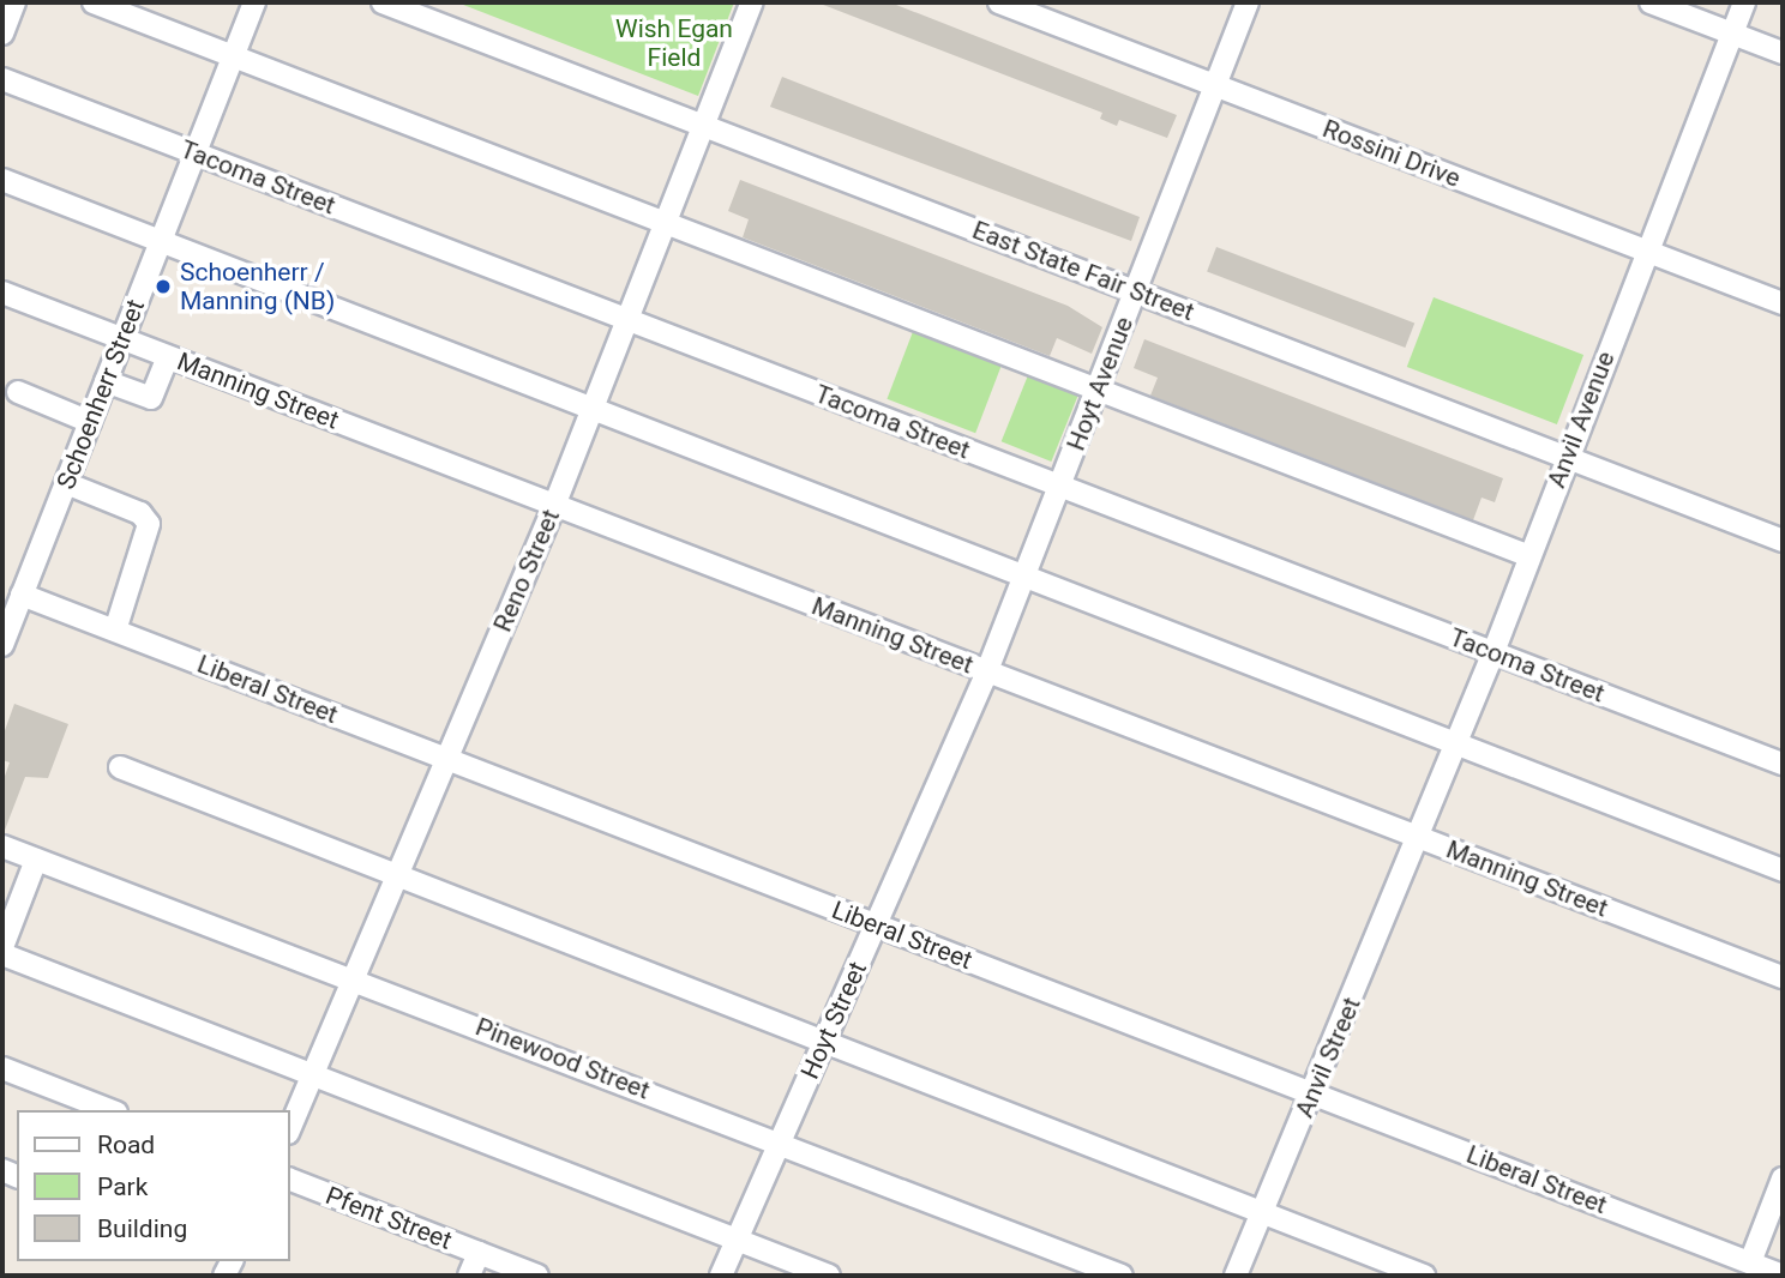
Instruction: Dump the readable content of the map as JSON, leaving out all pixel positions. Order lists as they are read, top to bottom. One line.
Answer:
{"streets":{"street":["Rossini Drive","Tacoma Street","East State Fair Street","Hoyt Avenue","Manning Street","Schoenherr Street","Anvil Avenue","Reno Street","Liberal Street","Hoyt Street","Anvil Street","Pinewood Street","Pfent Street"]},"crossings":[["Rossini Drive","Hoyt Avenue"],["Rossini Drive","Anvil Avenue"],["Tacoma Street","Hoyt Avenue"],["Tacoma Street","Schoenherr Street"],["Tacoma Street","Anvil Avenue"],["Tacoma Street","Reno Street"],["East State Fair Street","Hoyt Avenue"],["East State Fair Street","Anvil Avenue"],["East State Fair Street","Reno Street"],["Hoyt Avenue","Manning Street"],["Hoyt Avenue","Hoyt Street"],["Manning Street","Schoenherr Street"],["Manning Street","Anvil Avenue"],["Manning Street","Reno Street"],["Manning Street","Hoyt Street"],["Manning Street","Anvil Street"],["Schoenherr Street","Liberal Street"],["Anvil Avenue","Anvil Street"],["Reno Street","Liberal Street"],["Reno Street","Pinewood Street"],["Liberal Street","Hoyt Street"],["Liberal Street","Anvil Street"],["Hoyt Street","Pinewood Street"]],"parks":["Wish Egan Field"],"places":["Schoenherr / Manning (NB)"],"legend":["Road","Park","Building"]}
